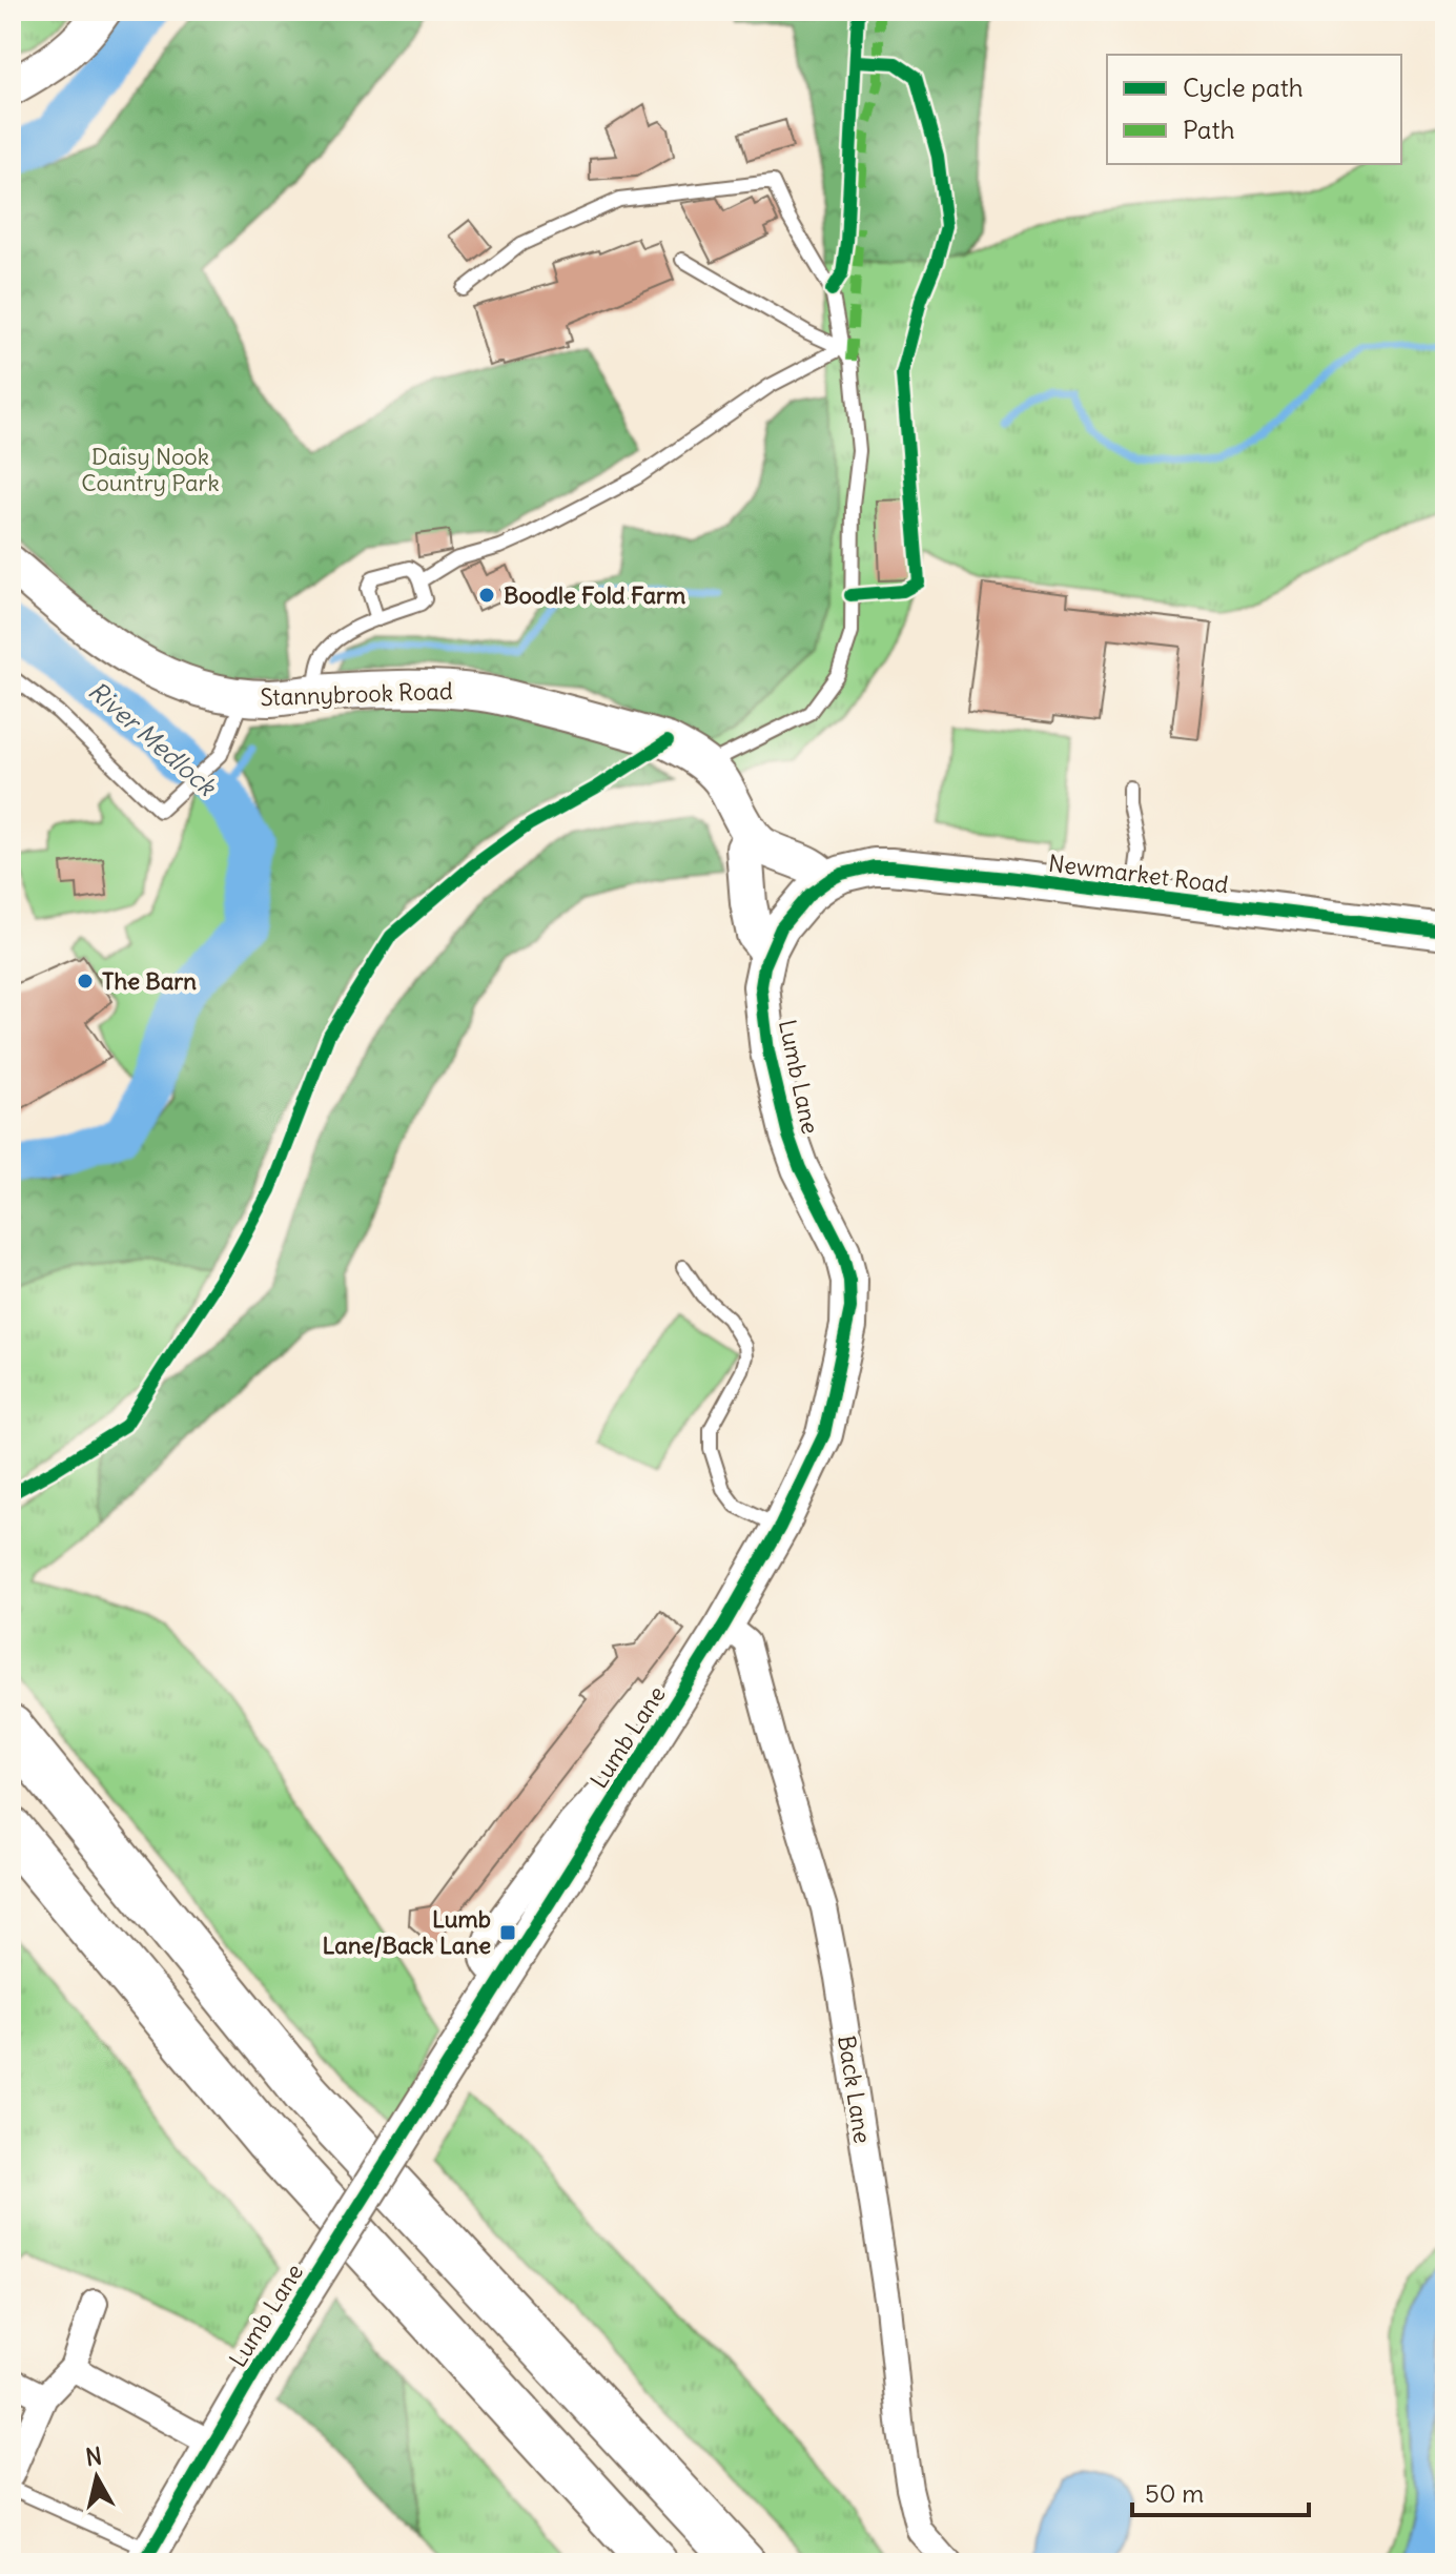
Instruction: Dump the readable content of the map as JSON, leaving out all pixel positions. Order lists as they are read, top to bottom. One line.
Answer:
{"streets":{"street":["Stannybrook Road","Newmarket Road","Lumb Lane","Back Lane"]},"crossings":[["Newmarket Road","Lumb Lane"],["Lumb Lane","Back Lane"]],"water":["River Medlock"],"parks":["Daisy Nook Country Park"],"places":{"other":["Boodle Fold Farm","The Barn"],"transit":["Lumb Lane/Back Lane"]},"legend":["Cycle path","Path"],"scale_bar":"50 m","north":"top"}
